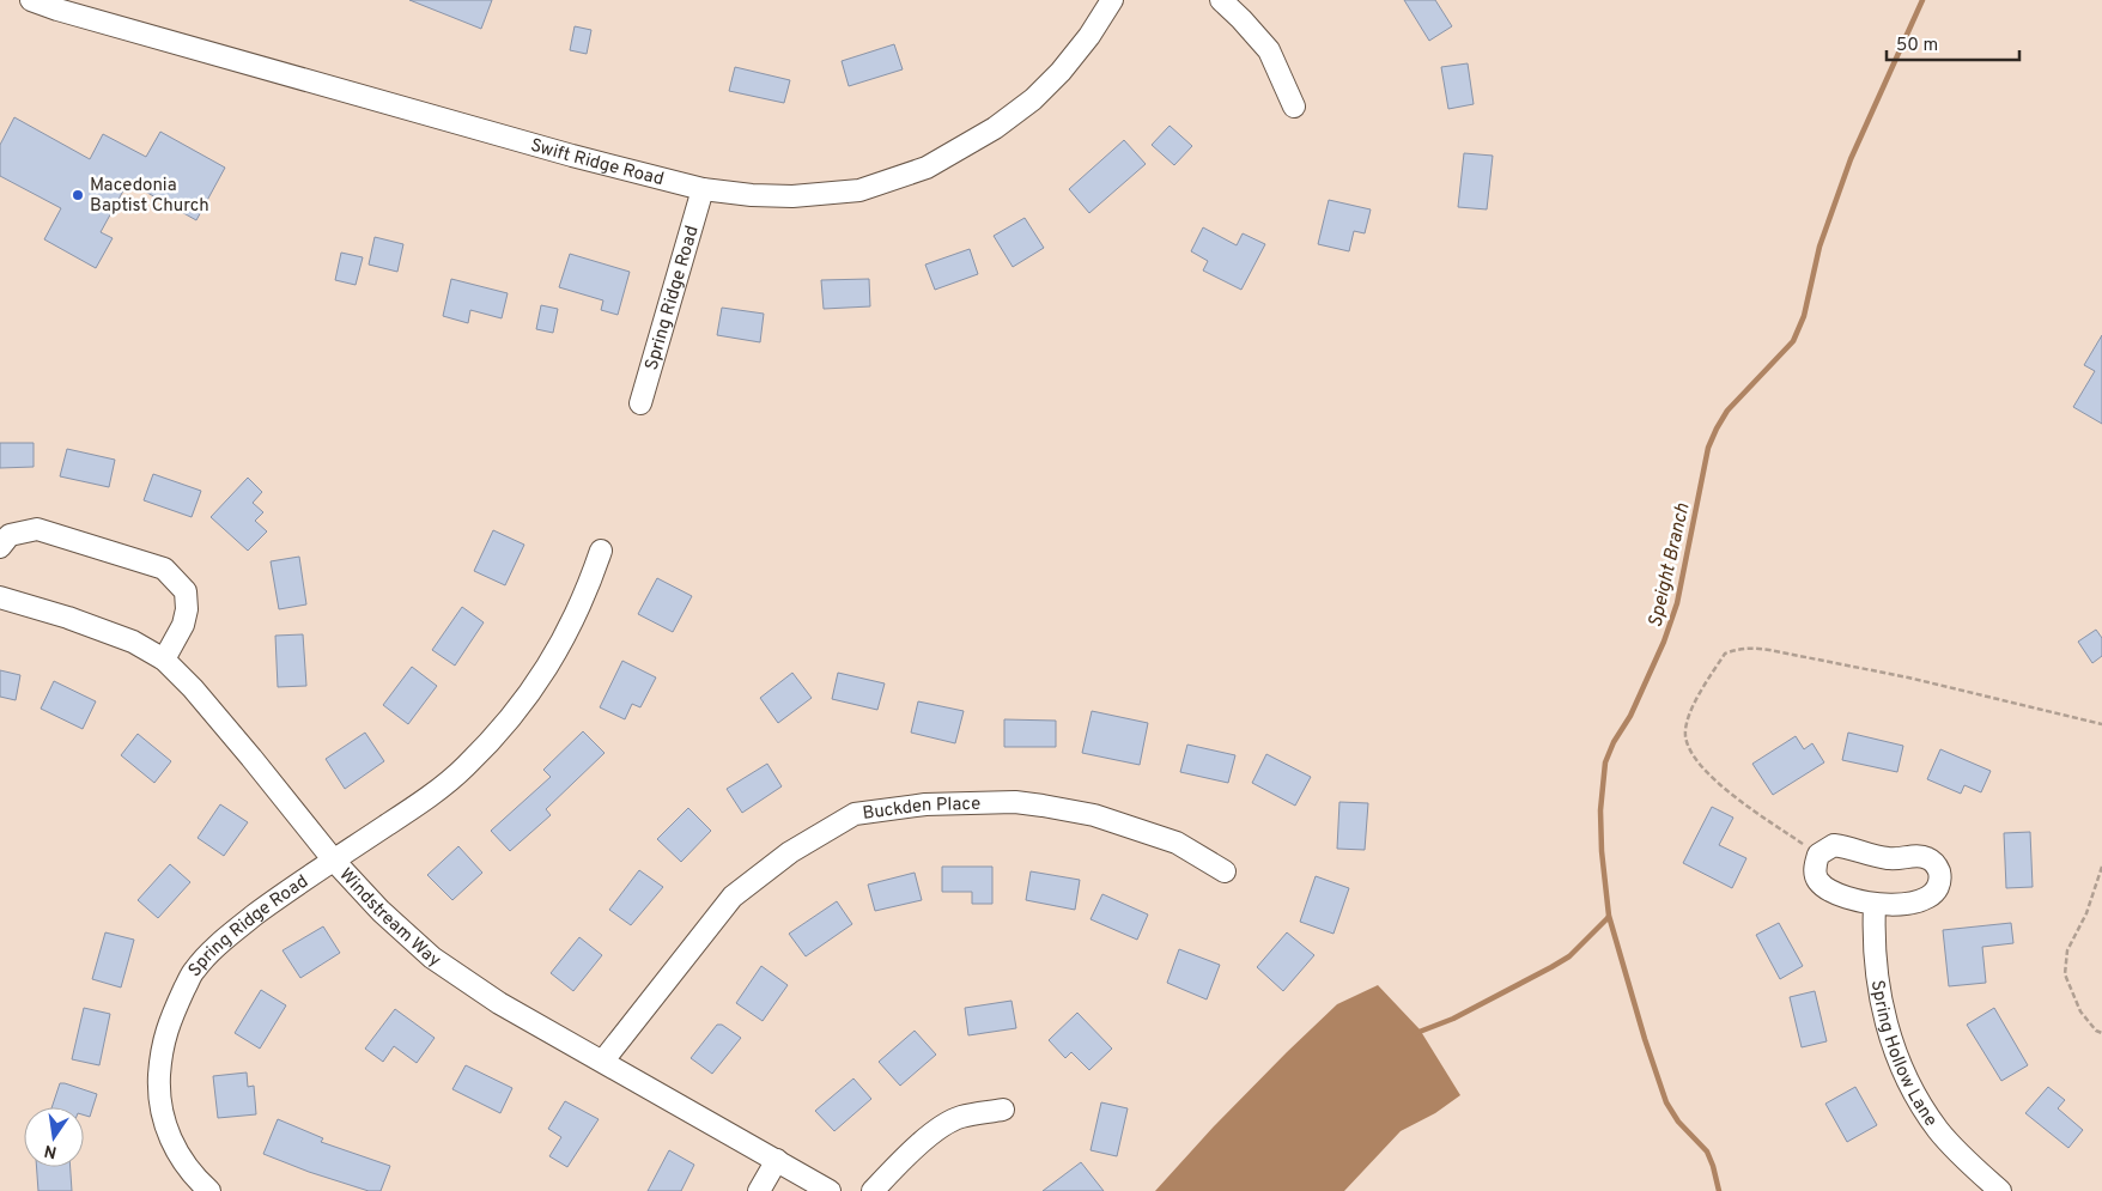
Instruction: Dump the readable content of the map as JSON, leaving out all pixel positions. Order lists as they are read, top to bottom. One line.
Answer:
{"streets":{"street":["Swift Ridge Road","Spring Ridge Road","Buckden Place","Windstream Way","Spring Hollow Lane"]},"crossings":[["Swift Ridge Road","Spring Ridge Road"],["Spring Ridge Road","Windstream Way"],["Buckden Place","Windstream Way"]],"water":["Speight Branch"],"places":["Macedonia Baptist Church"],"scale_bar":"50 m","north":"bottom"}
